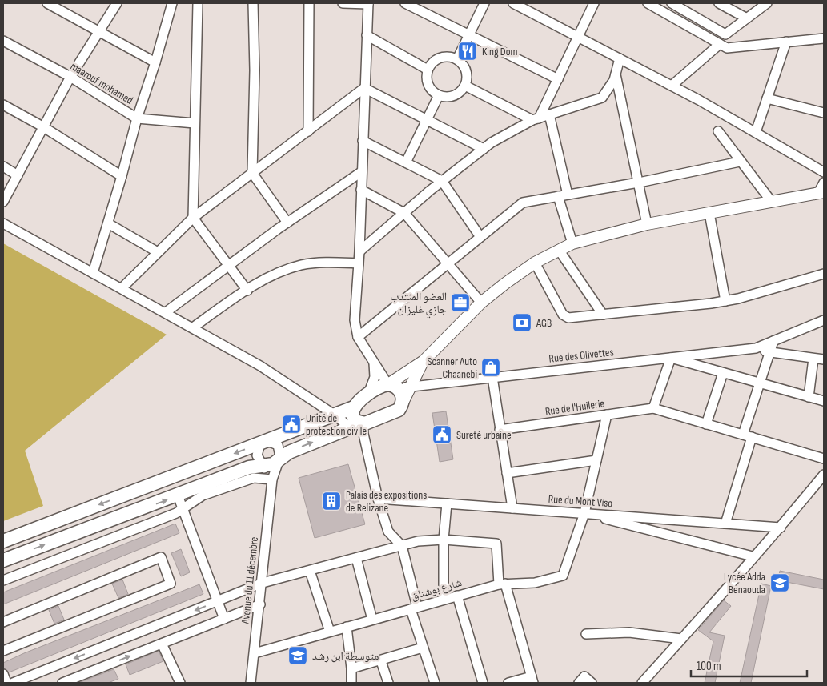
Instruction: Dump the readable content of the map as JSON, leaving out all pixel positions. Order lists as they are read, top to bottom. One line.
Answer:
{"streets":{"street":["maarouf mohamed","Rue des Olivettes","Rue de l'Huilerie","Rue du Mont Viso","Avenue du 11 décembre","شارع بوشناق"]},"crossings":[["Rue du Mont Viso","شارع بوشناق"],["Avenue du 11 décembre","شارع بوشناق"]],"places":{"restaurant":["King Dom"],"office":["العضو المنتدب جازي غليزان"],"bank":["AGB"],"shop":["Scanner Auto Chaanebi"],"public building":["Unité de protection civile","Sureté urbaine"],"building":["Palais des expositions de Relizane"],"school or university":["Lycée Adda Benaouda","متوسطة ابن رشد"]},"scale_bar":"100 m"}
